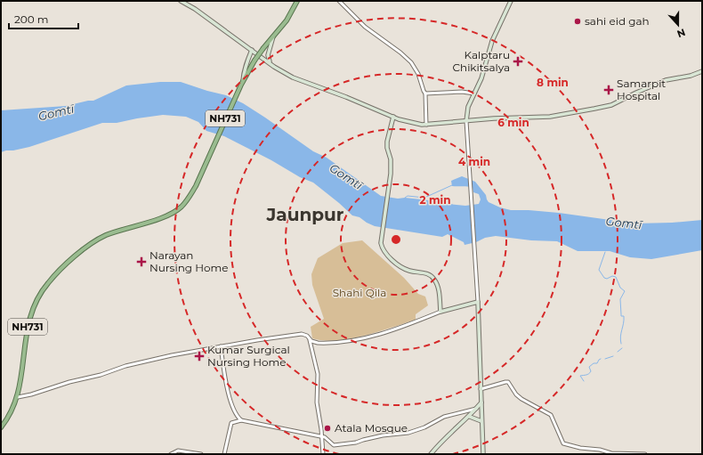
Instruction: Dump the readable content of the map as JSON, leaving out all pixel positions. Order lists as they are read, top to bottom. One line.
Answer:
{"streets":{"highway":["NH731"]},"districts":["Jaunpur"],"water":["Gomtī"],"parks":["Shahi Qila"],"places":{"other":["sahi eid gah","Atala Mosque"],"health":["Kalptaru Chikitsalya","Samarpit Hospital","Narayan Nursing Home","Kumar Surgical Nursing Home"]},"scale_bar":"200 m","north":"bottom","rings":["8 min","6 min","4 min","2 min"]}
